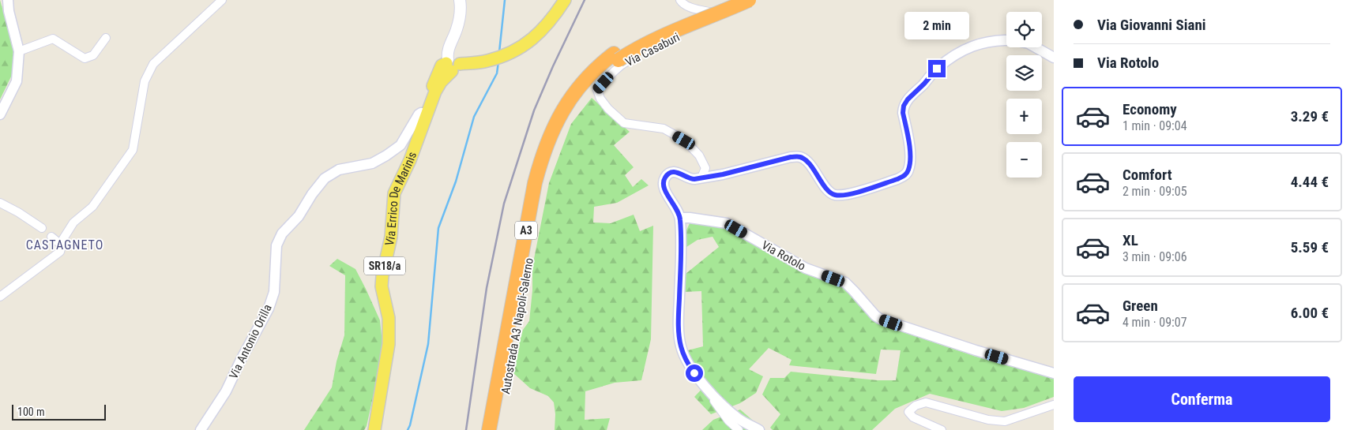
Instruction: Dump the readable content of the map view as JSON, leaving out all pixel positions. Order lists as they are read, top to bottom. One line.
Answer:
{"streets":{"highway":["A3","Autostrada A3 Napoli-Salerno"],"main road":["Via Errico De Marinis","SR18/a"],"street":["Via Casaburi","Via Rotolo","Via Antonio Orilla"]},"crossings":[["Via Errico De Marinis","Via Antonio Orilla"]],"districts":["CASTAGNETO"],"scale_bar":"100 m","page":{"banner":["Via Giovanni Siani","Via Rotolo"],"map_buttons":["+","−"],"bubble":"2 min","list":[{"name":"Economy","note":"1 min · 09:04","value":"3.29 €"},{"name":"Comfort","note":"2 min · 09:05","value":"4.44 €"},{"name":"XL","note":"3 min · 09:06","value":"5.59 €"},{"name":"Green","note":"4 min · 09:07","value":"6.00 €"}],"buttons":"Conferma","scale":"100 m"}}
